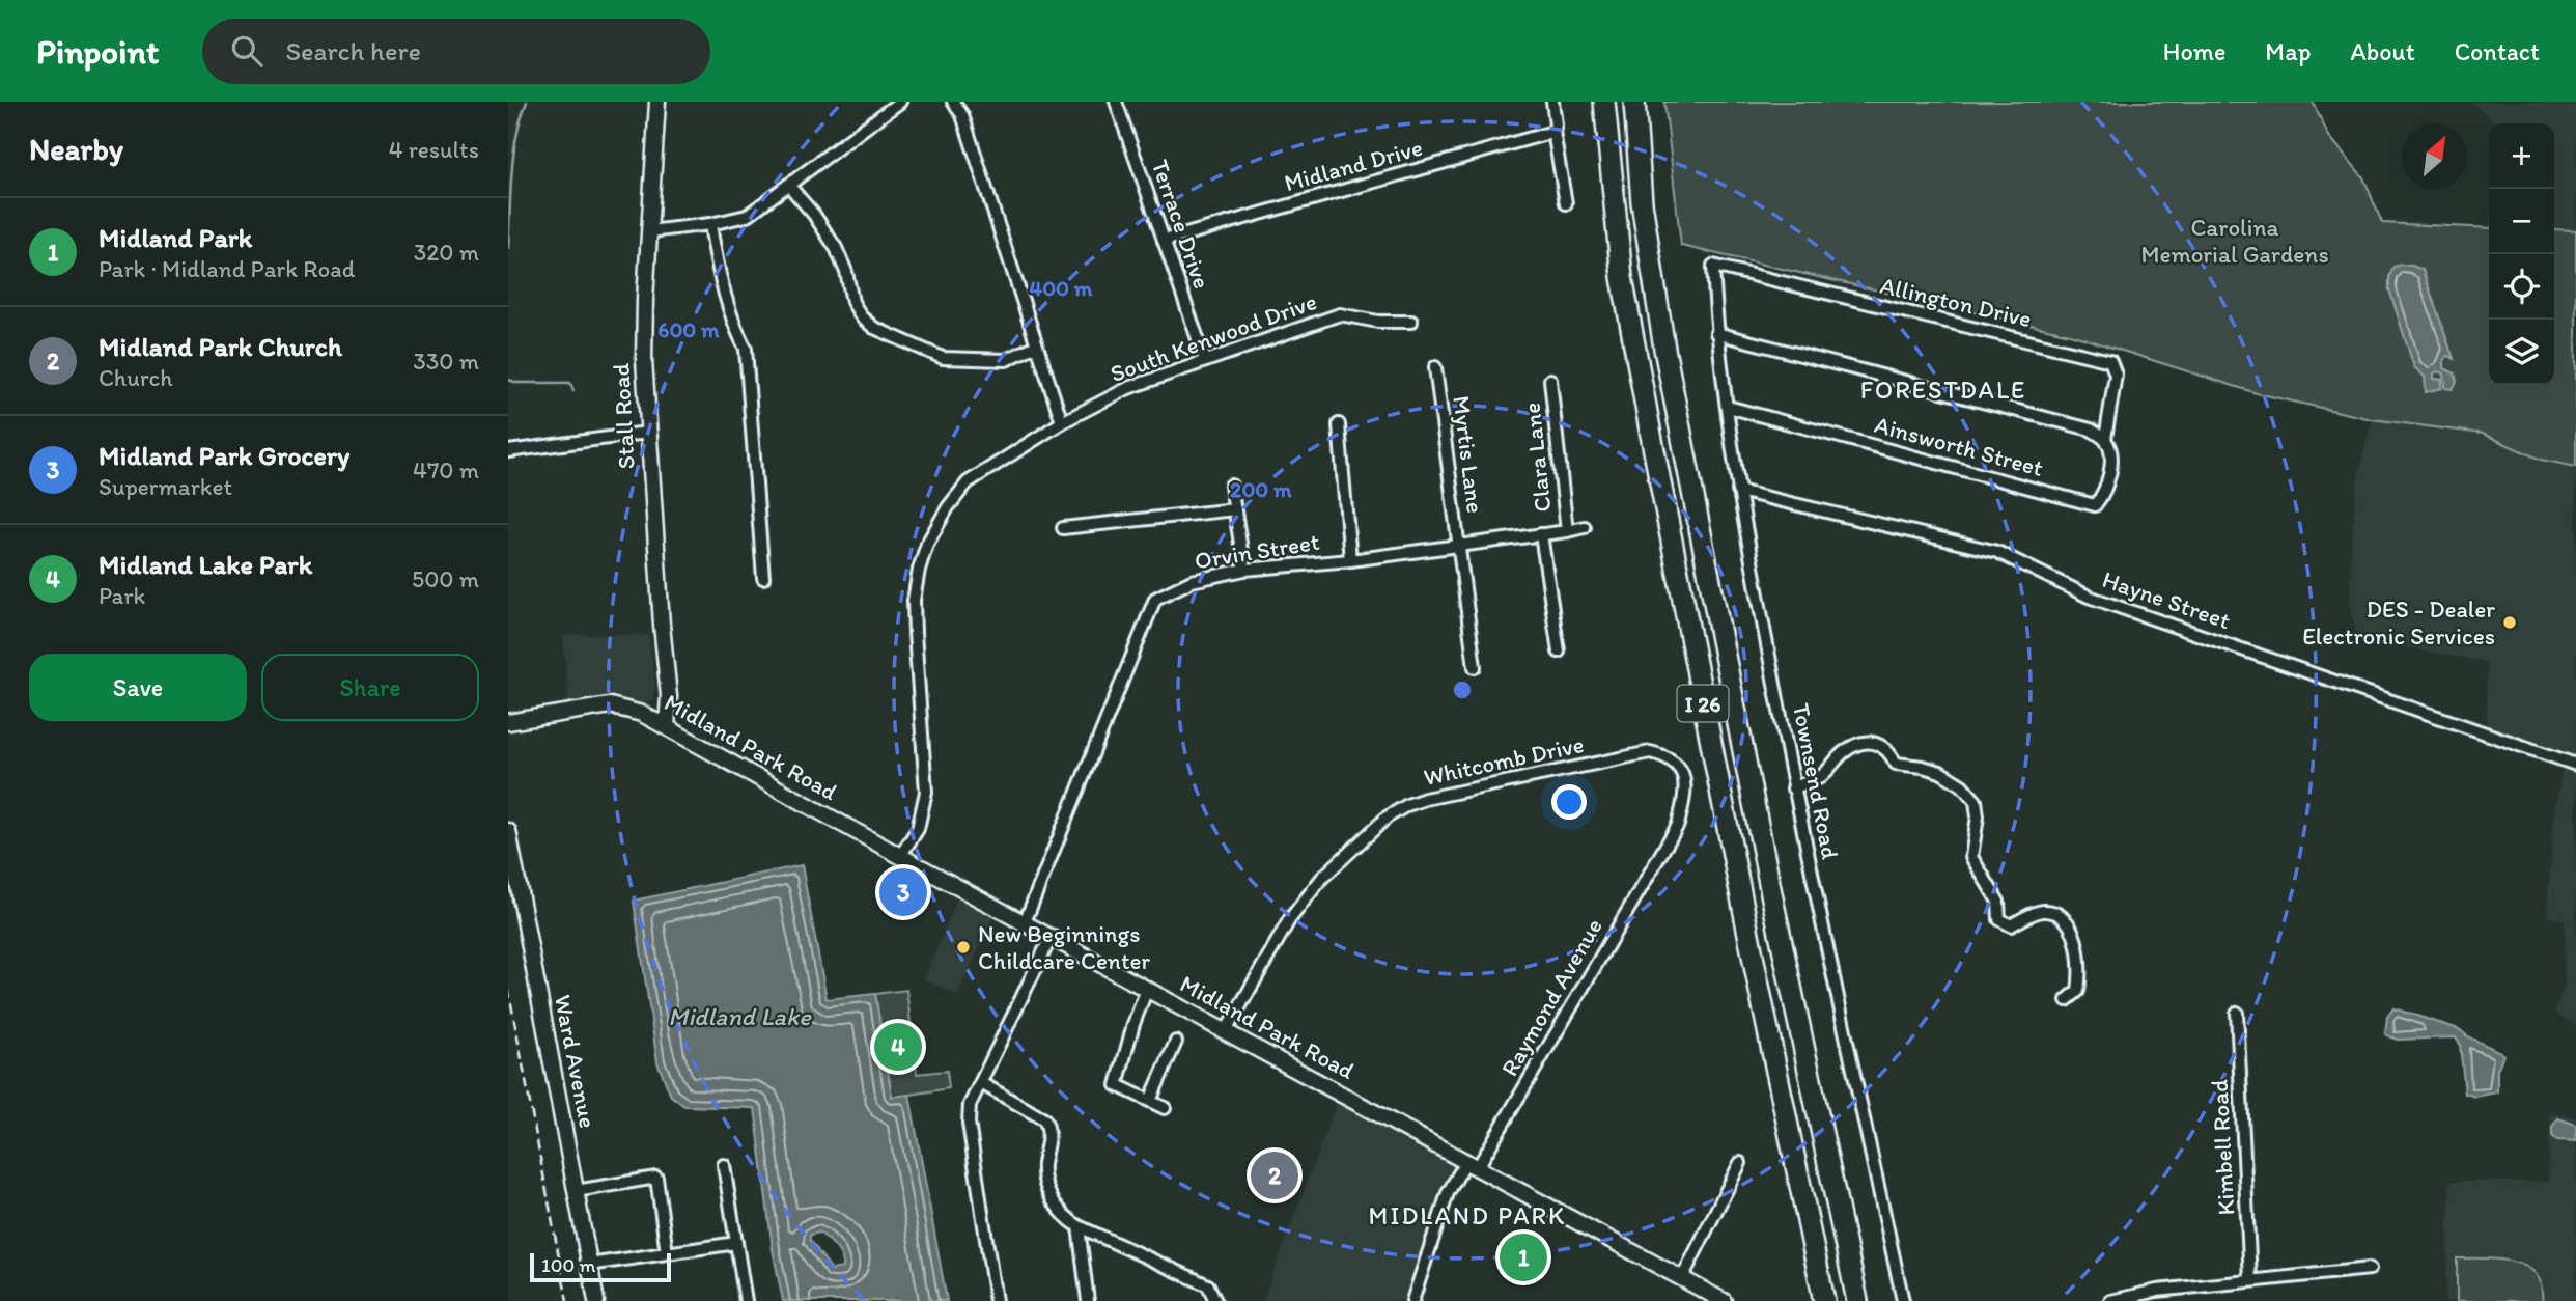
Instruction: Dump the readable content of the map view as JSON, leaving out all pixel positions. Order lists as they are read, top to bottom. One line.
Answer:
{"streets":{"highway":["I 26"],"street":["Midland Drive","Terrace Drive","Allington Drive","South Kenwood Drive","Stall Road","Ainsworth Street","Myrtis Lane","Clara Lane","Orvin Street","Hayne Street","Midland Park Road","Whitcomb Drive","Townsend Road","Raymond Avenue","Ward Avenue","Kimbell Road"]},"crossings":[["Midland Drive","Terrace Drive"],["Terrace Drive","South Kenwood Drive"],["Allington Drive","Ainsworth Street"],["Allington Drive","Townsend Road"],["South Kenwood Drive","Midland Park Road"],["Stall Road","Midland Park Road"],["Ainsworth Street","Townsend Road"],["Myrtis Lane","Orvin Street"],["Clara Lane","Orvin Street"],["Orvin Street","Midland Park Road"],["Hayne Street","Townsend Road"],["Midland Park Road","Whitcomb Drive"],["Midland Park Road","Raymond Avenue"],["Whitcomb Drive","Raymond Avenue"]],"districts":["FORESTDALE","MIDLAND PARK"],"water":["Midland Lake"],"parks":["Carolina Memorial Gardens"],"places":["DES - Dealer Electronic Services","New Beginnings Childcare Center"],"scale_bar":"100 m","north":"top right","page":{"header":"Pinpoint","search":"Search here","nav":["Home","Map","About","Contact"],"heading":["Nearby","4 results"],"map_buttons":["+","−"],"list":[{"mark":"1","name":"Midland Park","note":"Park · Midland Park Road","value":"320 m"},{"mark":"2","name":"Midland Park Church","note":"Church","value":"330 m"},{"mark":"3","name":"Midland Park Grocery","note":"Supermarket","value":"470 m"},{"mark":"4","name":"Midland Lake Park","note":"Park","value":"500 m"}],"buttons":["Save","Share"],"pins":["3","4","2","1"],"scale":"100 m"},"rings":["400 m","600 m","200 m"]}
